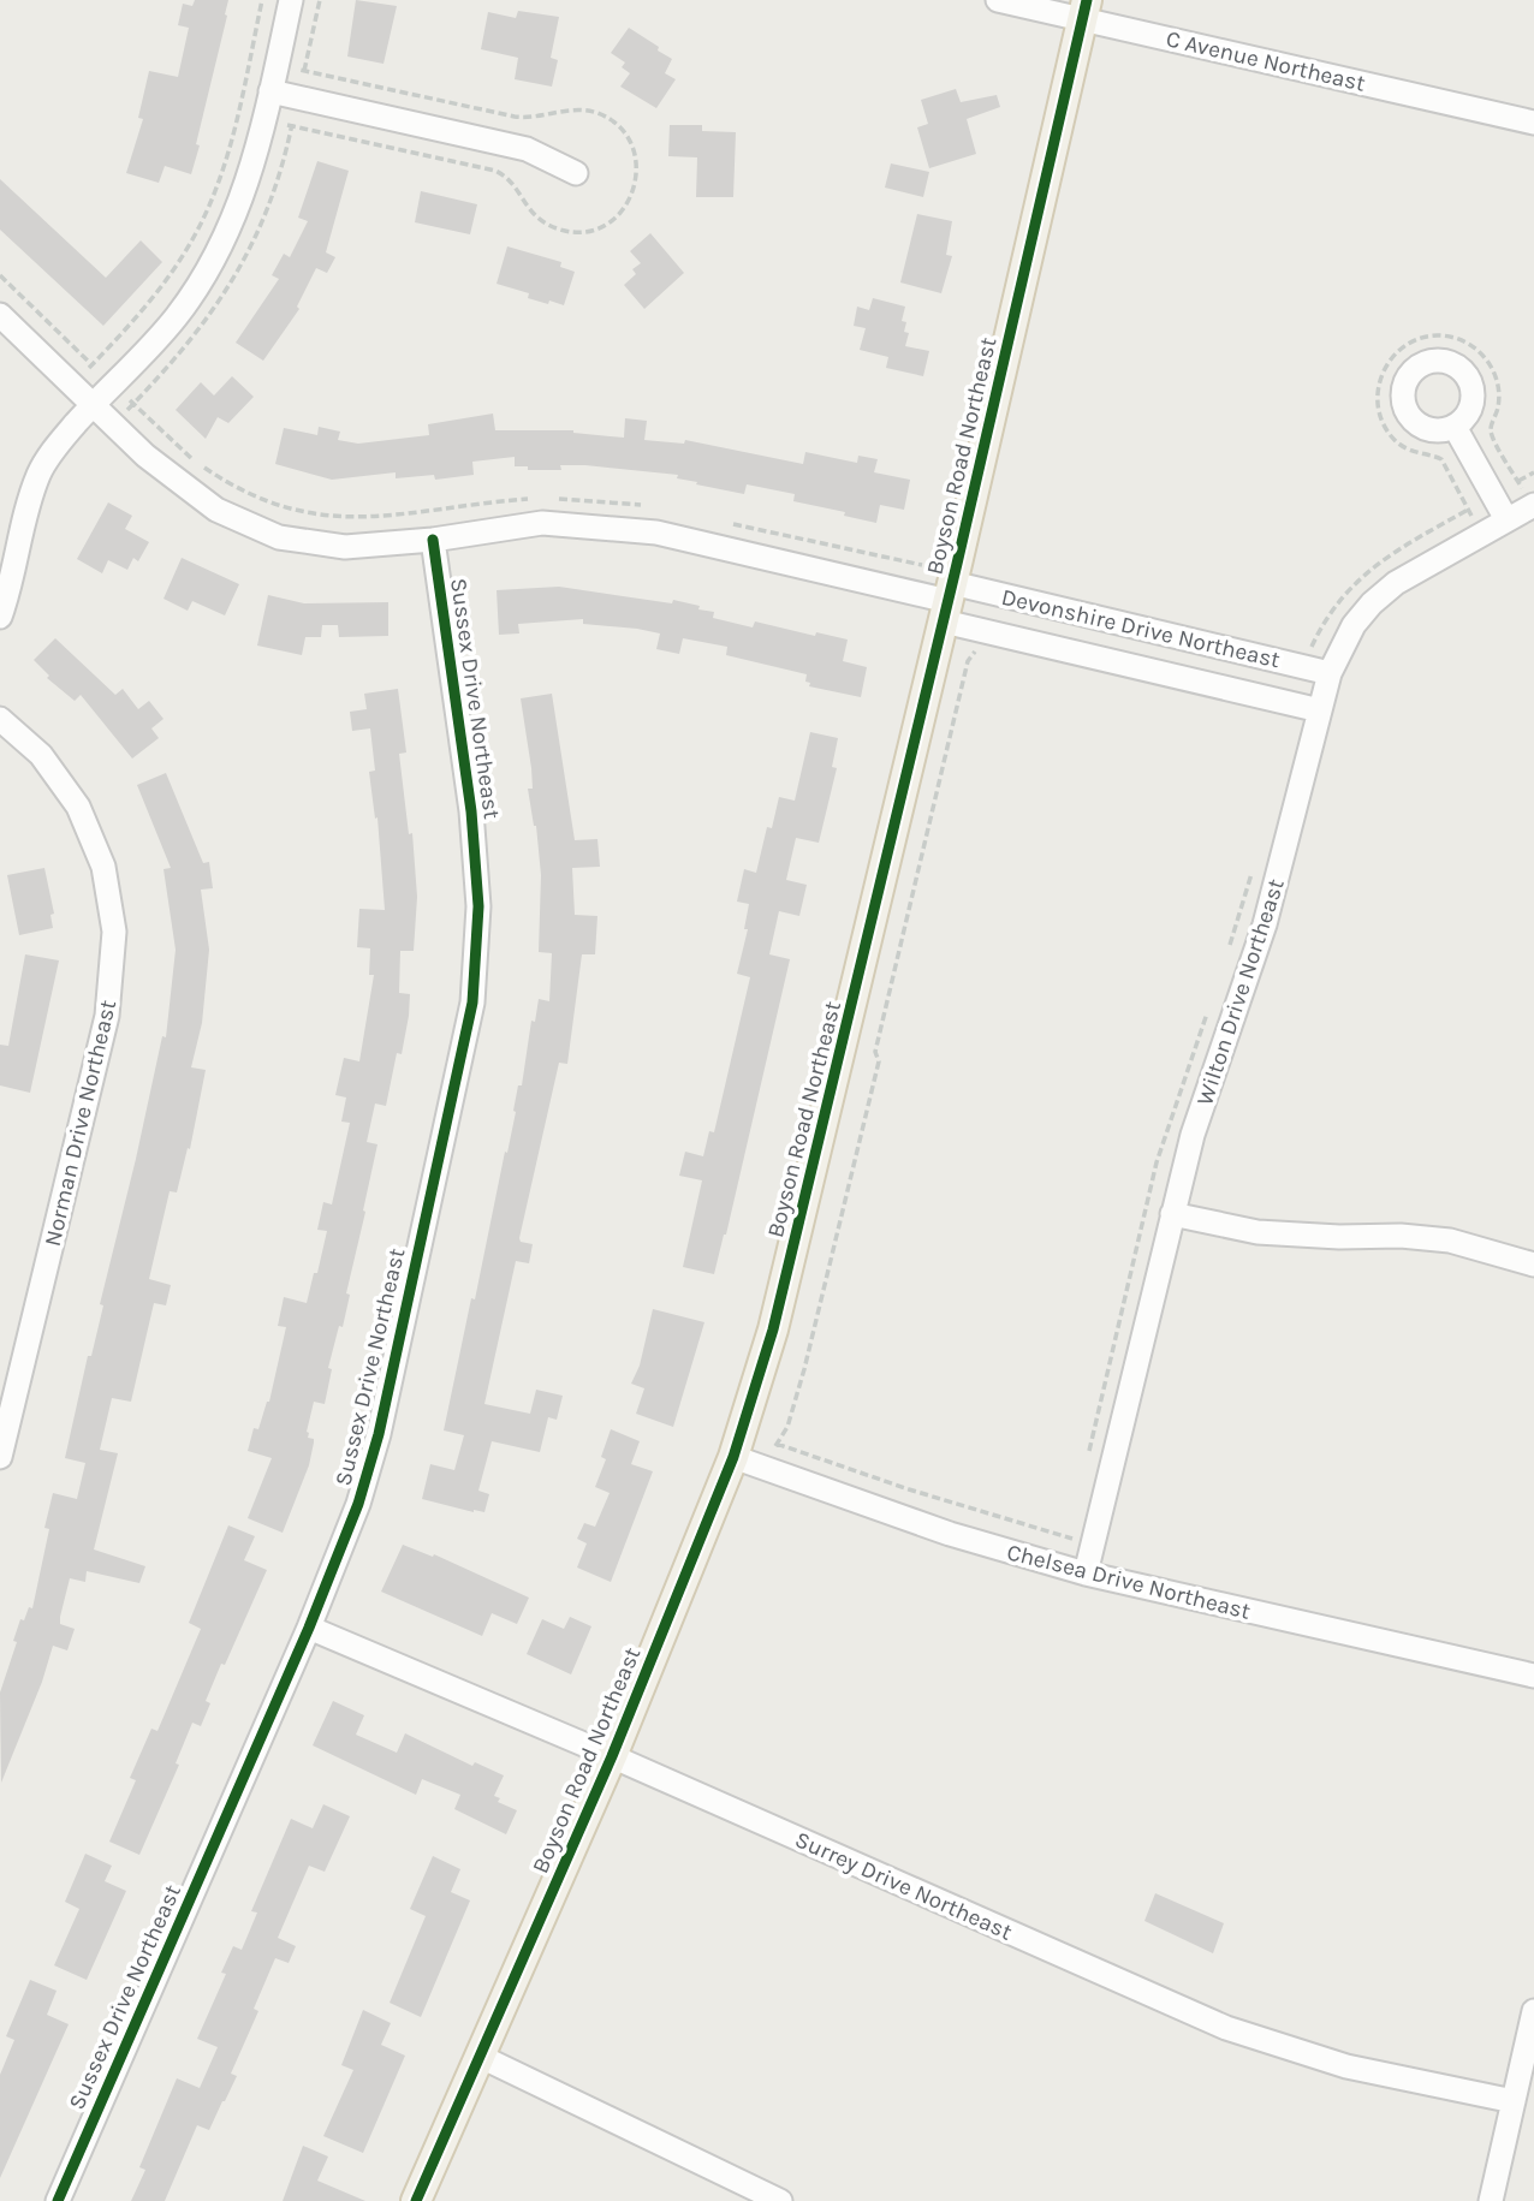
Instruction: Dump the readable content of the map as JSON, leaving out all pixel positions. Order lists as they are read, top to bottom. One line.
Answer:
{"streets":{"main road":["Boyson Road Northeast"],"street":["C Avenue Northeast","Devonshire Drive Northeast","Sussex Drive Northeast","Wilton Drive Northeast","Norman Drive Northeast","Chelsea Drive Northeast","Surrey Drive Northeast"]},"crossings":[["C Avenue Northeast","Boyson Road Northeast"],["Boyson Road Northeast","Devonshire Drive Northeast"],["Boyson Road Northeast","Chelsea Drive Northeast"],["Boyson Road Northeast","Surrey Drive Northeast"],["Devonshire Drive Northeast","Sussex Drive Northeast"],["Devonshire Drive Northeast","Wilton Drive Northeast"],["Sussex Drive Northeast","Surrey Drive Northeast"],["Wilton Drive Northeast","Chelsea Drive Northeast"]]}
